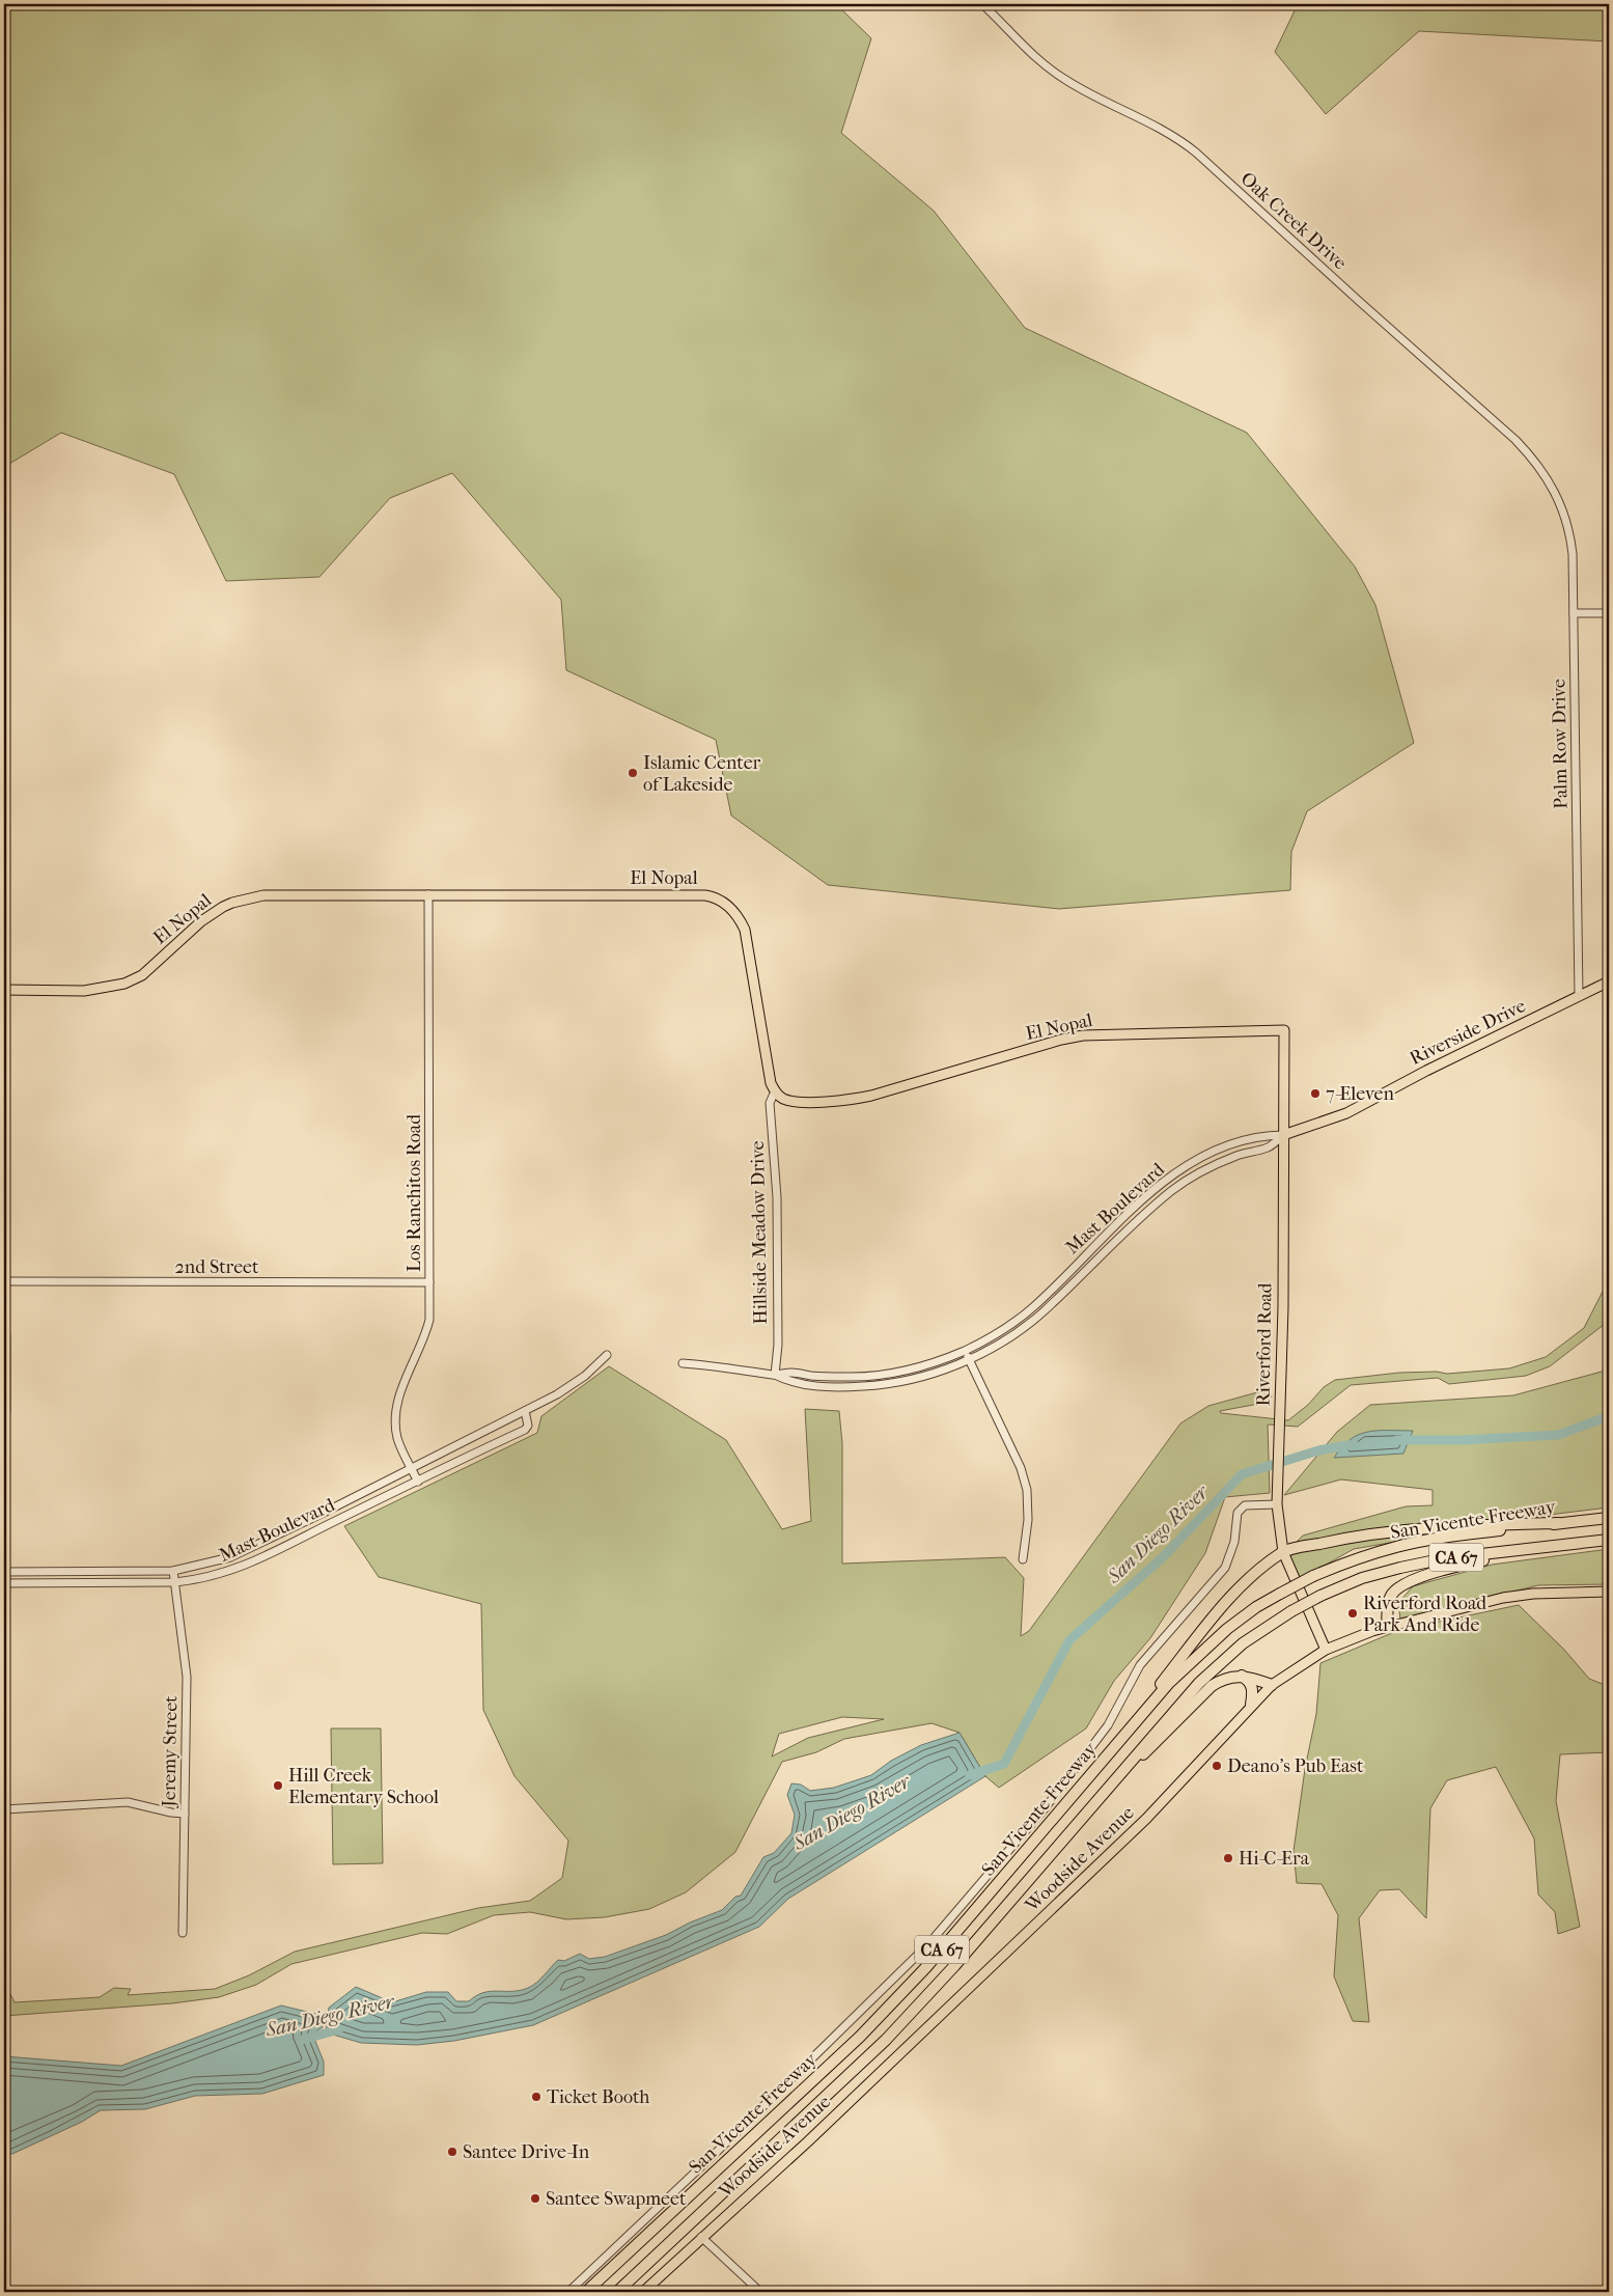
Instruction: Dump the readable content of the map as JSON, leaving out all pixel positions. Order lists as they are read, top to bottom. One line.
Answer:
{"streets":{"highway":["San Vicente Freeway","CA 67"],"main road":["El Nopal","Riverside Drive","Riverford Road","Woodside Avenue"],"street":["Oak Creek Drive","Palm Row Drive","Los Ranchitos Road","Mast Boulevard","Hillside Meadow Drive","2nd Street","Jeremy Street"]},"crossings":[["Oak Creek Drive","Palm Row Drive"],["Palm Row Drive","Riverside Drive"],["El Nopal","Los Ranchitos Road"],["El Nopal","Hillside Meadow Drive"],["El Nopal","Riverford Road"],["Riverside Drive","Mast Boulevard"],["Riverside Drive","Riverford Road"],["Los Ranchitos Road","Mast Boulevard"],["Los Ranchitos Road","2nd Street"],["Mast Boulevard","Hillside Meadow Drive"],["Mast Boulevard","Riverford Road"],["Mast Boulevard","Jeremy Street"],["Riverford Road","Woodside Avenue"]],"water":["San Diego River"],"places":["Islamic Center of Lakeside","7-Eleven","Riverford Road Park And Ride","Deano's Pub East","Hill Creek Elementary School","Hi-C-Era","Ticket Booth","Santee Drive-In","Santee Swapmeet"]}
